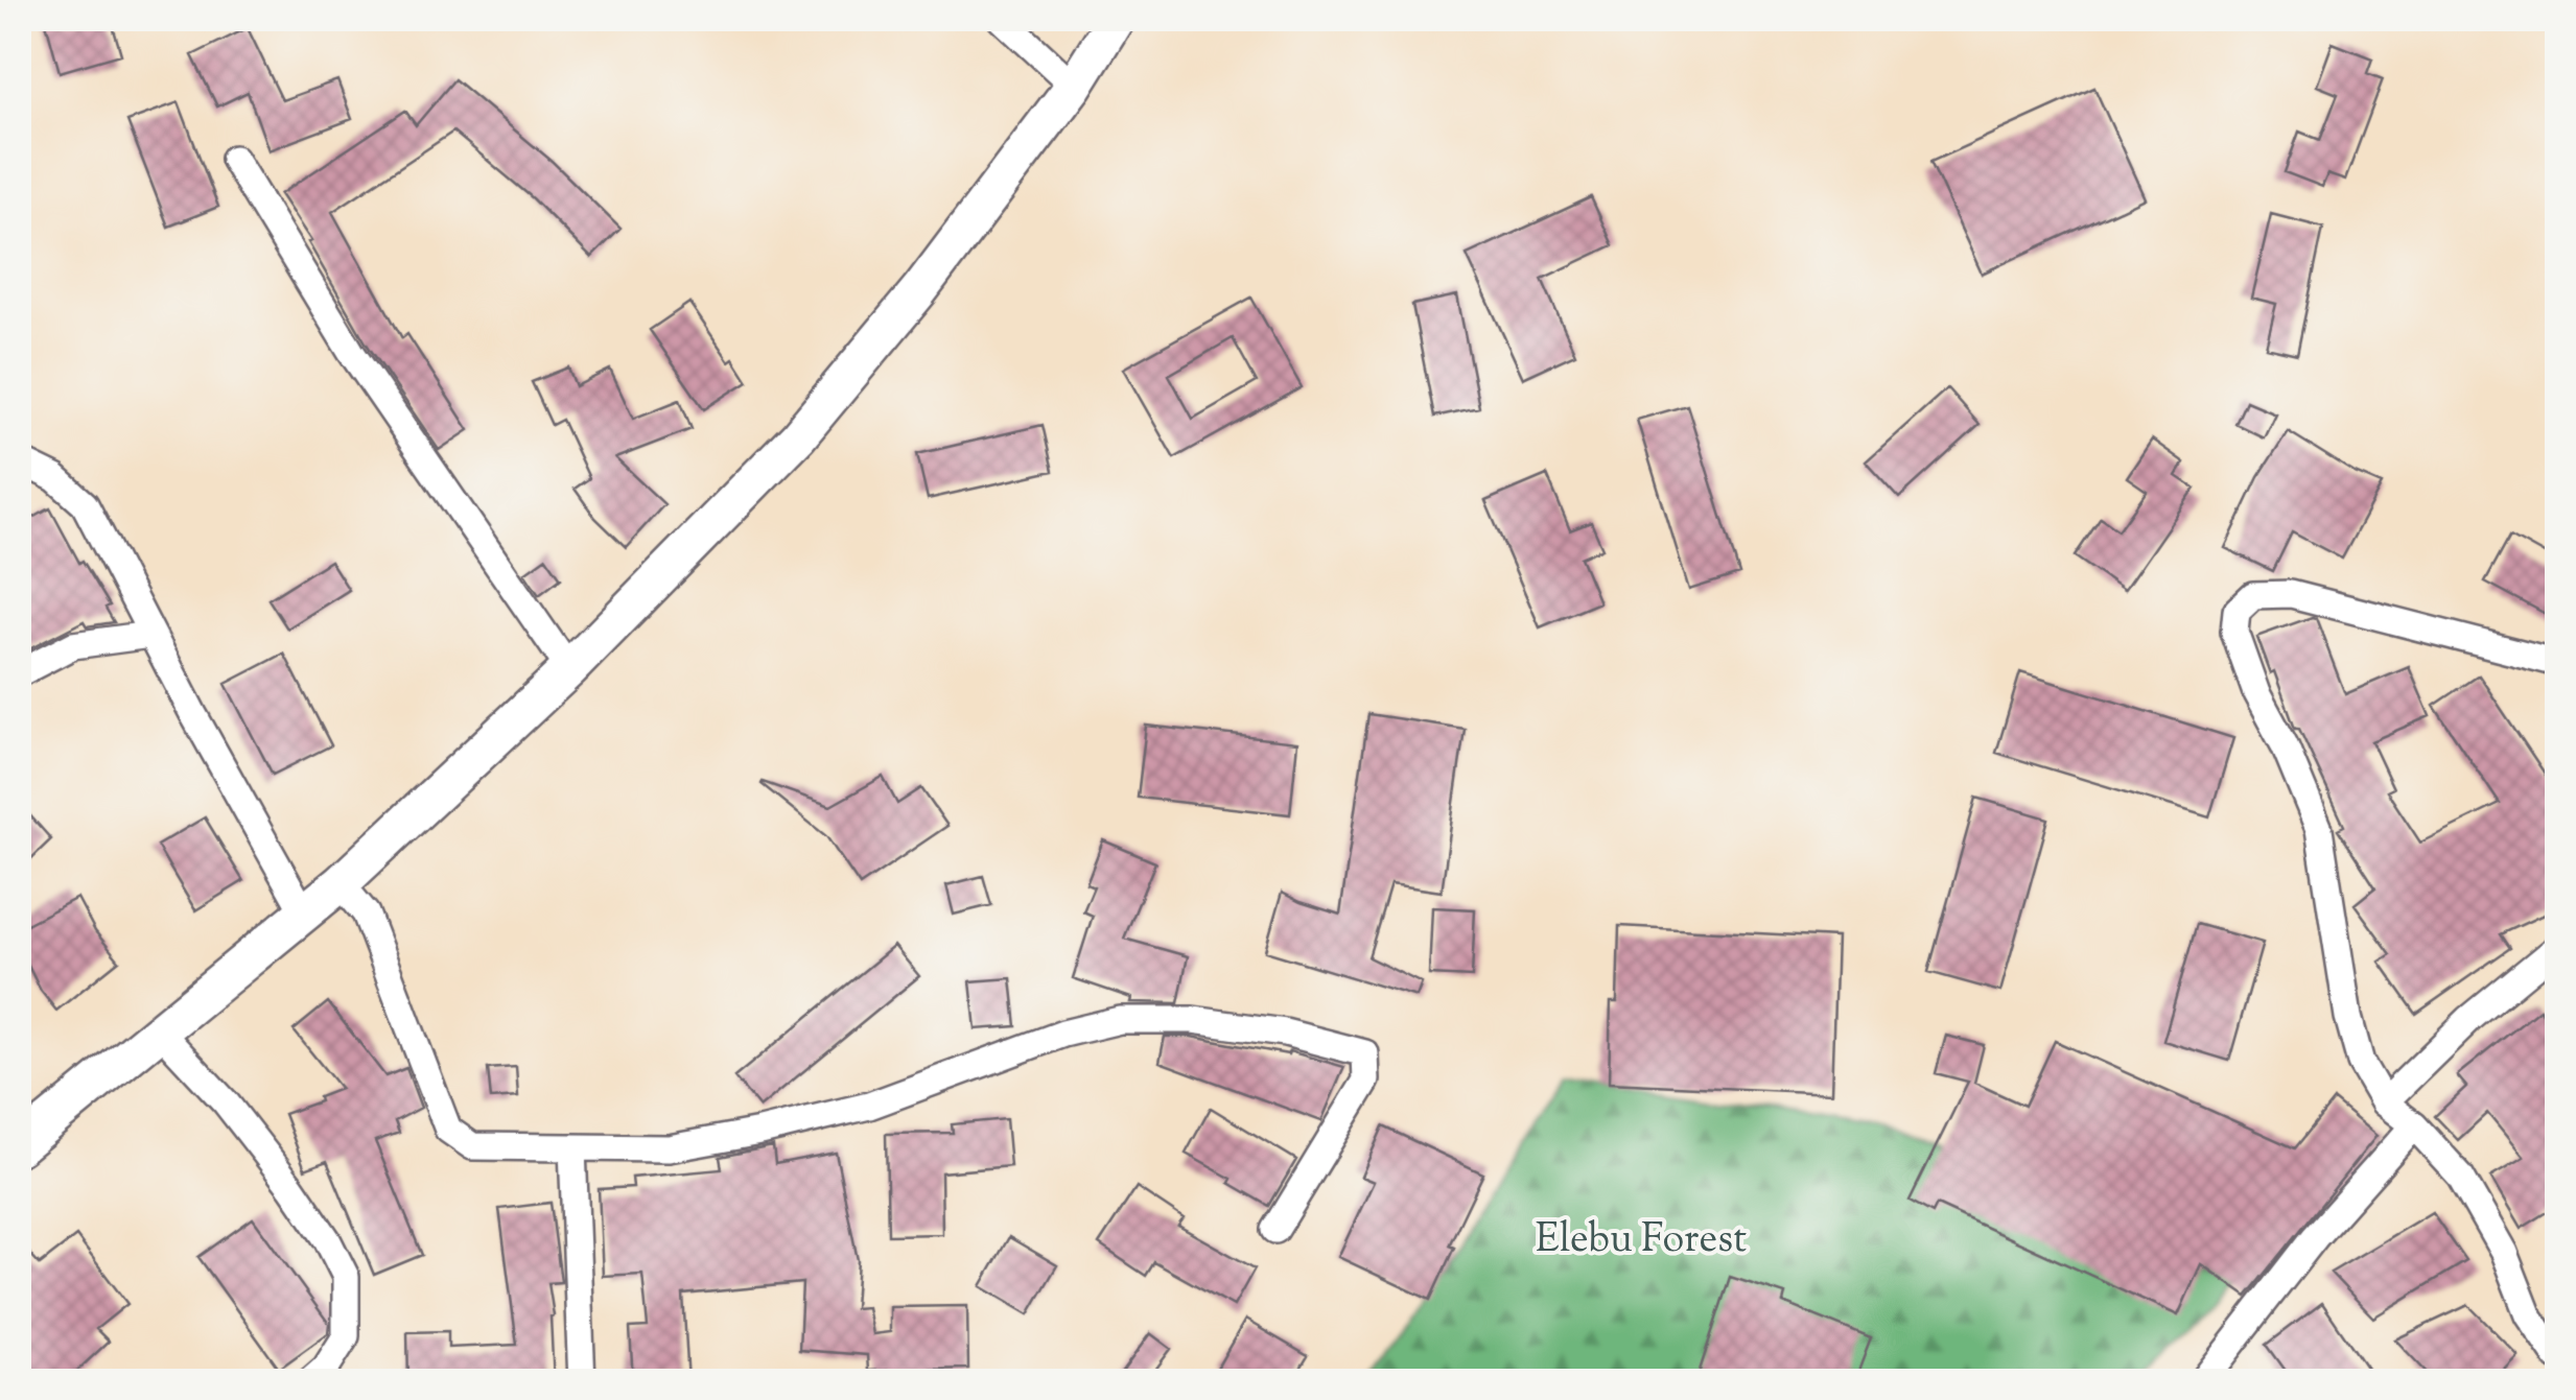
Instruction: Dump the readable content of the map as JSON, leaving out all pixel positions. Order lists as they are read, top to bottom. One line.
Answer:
{"parks":["Elebu Forest"]}
